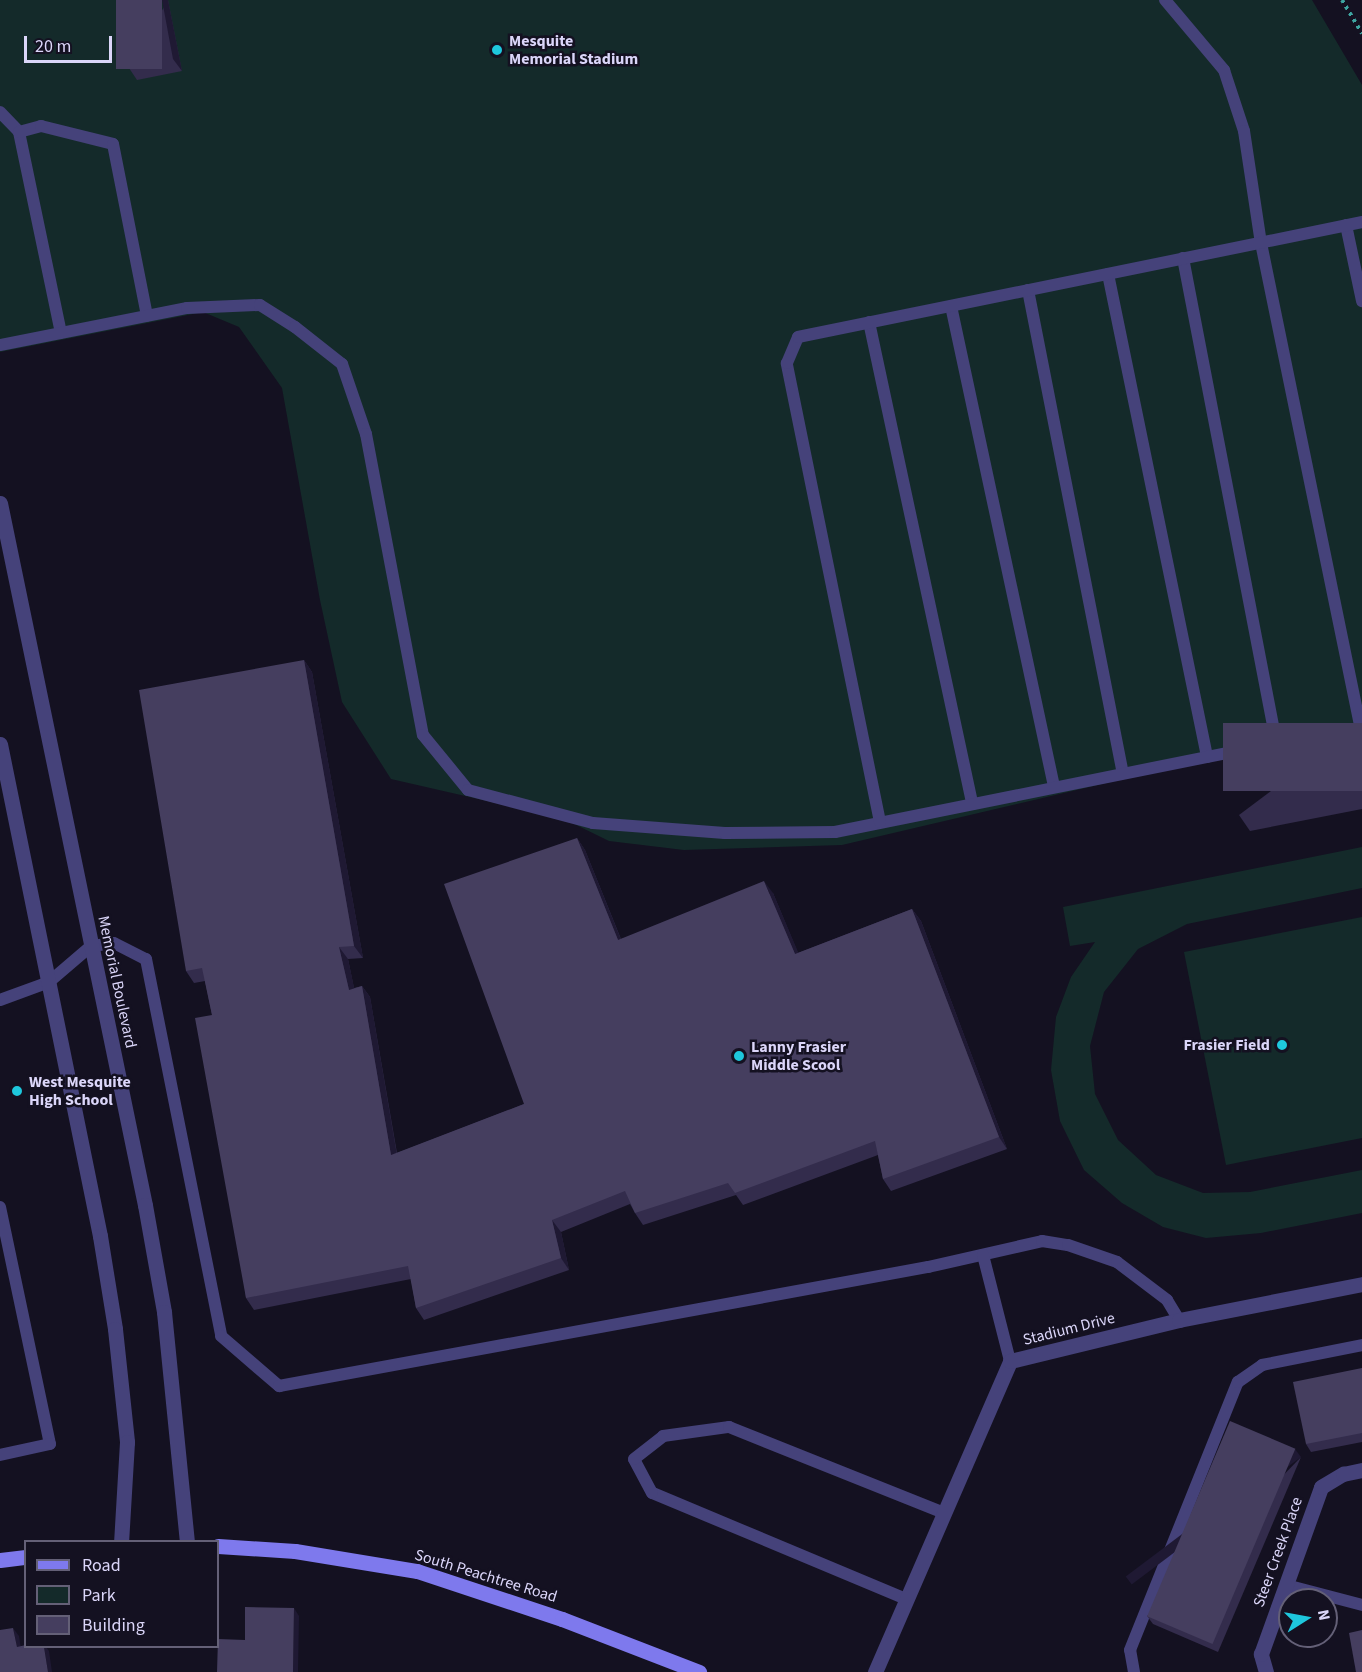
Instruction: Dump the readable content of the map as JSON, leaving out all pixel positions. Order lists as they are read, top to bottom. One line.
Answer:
{"streets":{"main road":["South Peachtree Road"],"street":["Memorial Boulevard","Stadium Drive","Steer Creek Place"]},"places":["Mesquite Memorial Stadium","Frasier Field","Lanny Frasier Middle Scool","West Mesquite High School"],"legend":["Road","Park","Building"],"scale_bar":"20 m","north":"right"}
